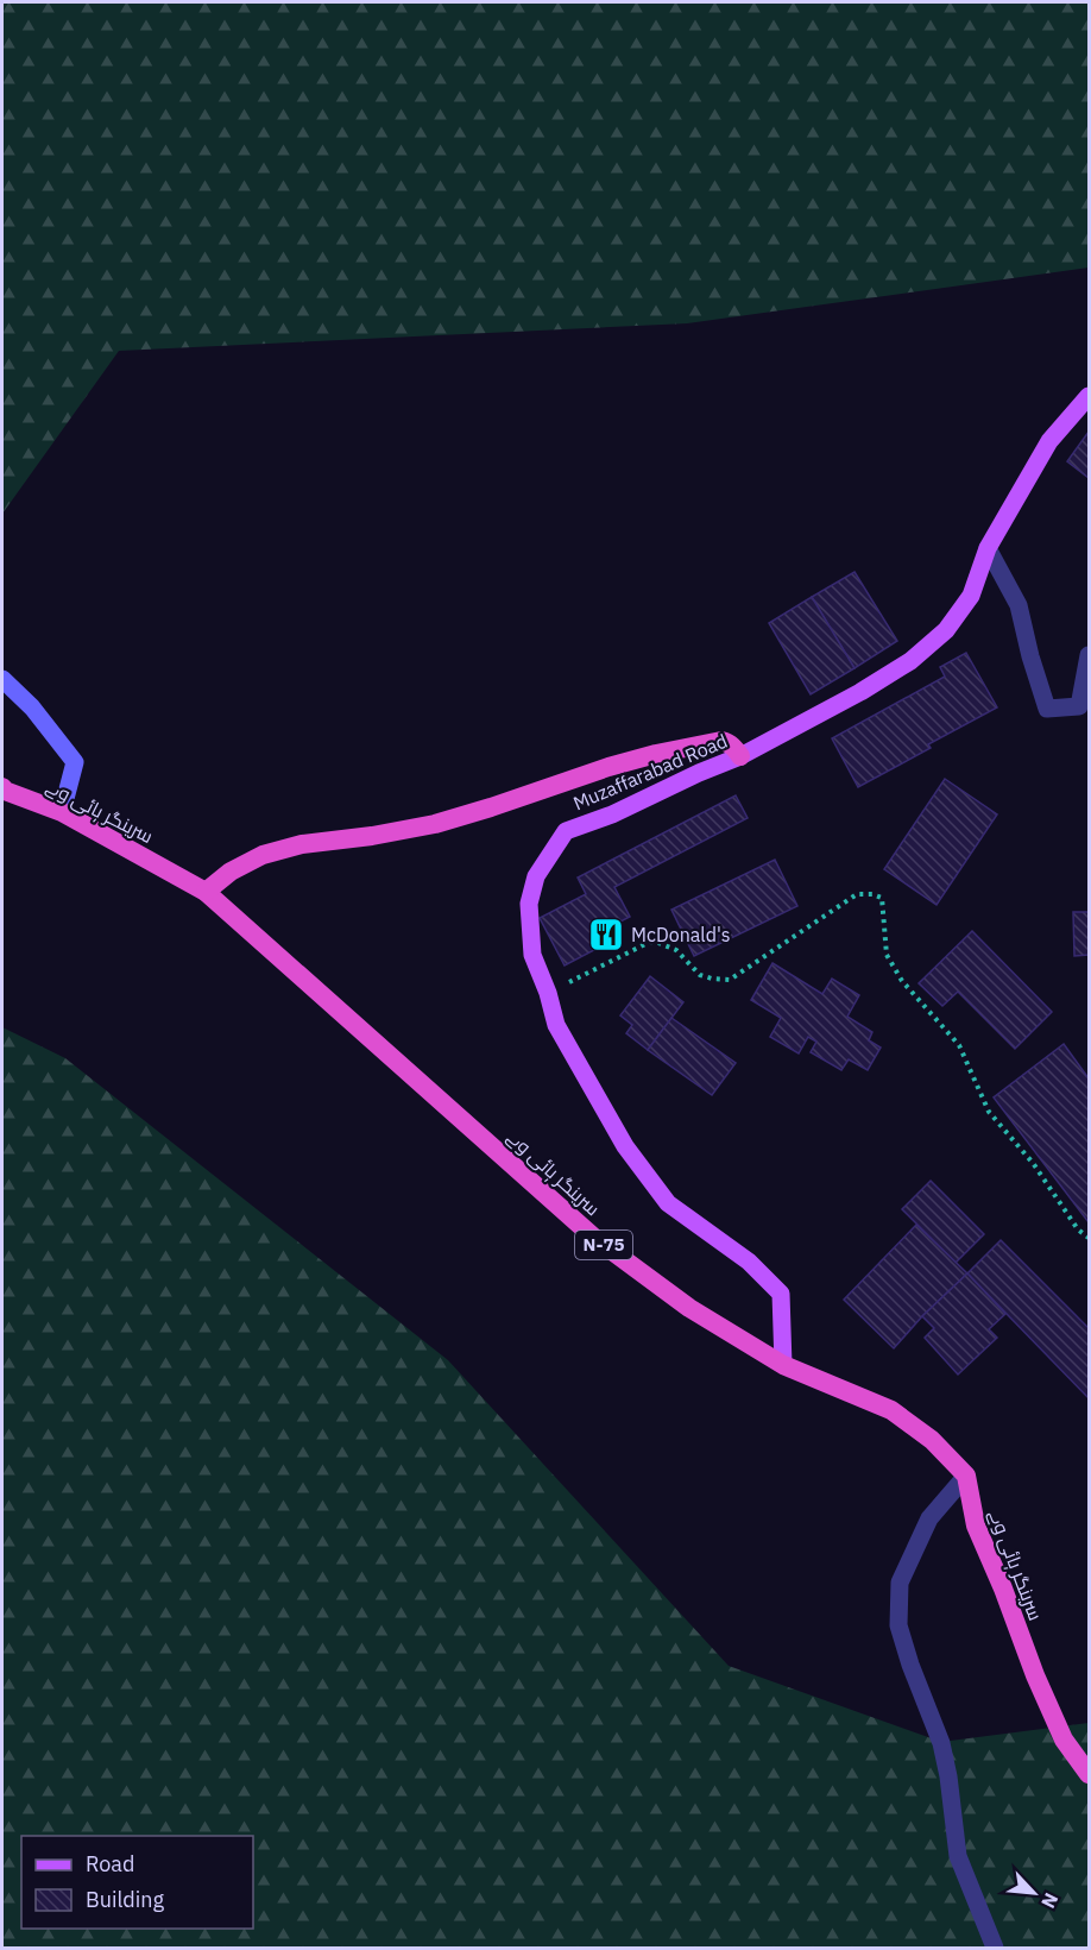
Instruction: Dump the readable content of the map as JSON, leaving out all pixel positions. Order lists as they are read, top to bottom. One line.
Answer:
{"streets":{"highway":["سرینگر ہائی وے","N-75"],"main road":["Muzaffarabad Road"]},"crossings":[["Muzaffarabad Road","سرینگر ہائی وے"]],"places":{"restaurant":["McDonald's"]},"legend":["Road","Building"],"north":"bottom right"}
